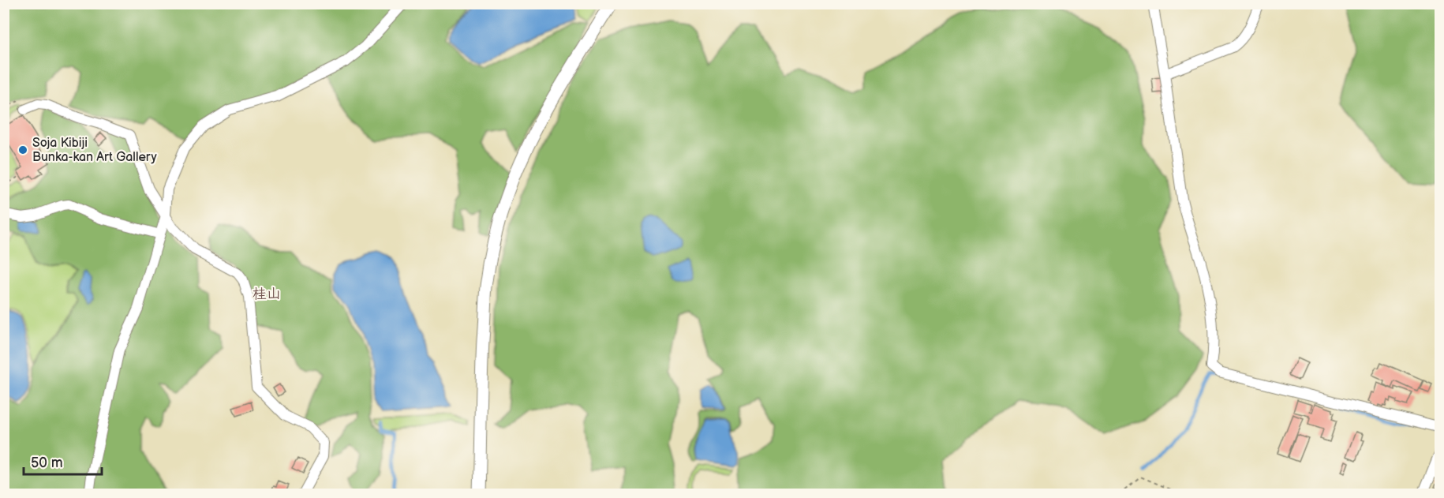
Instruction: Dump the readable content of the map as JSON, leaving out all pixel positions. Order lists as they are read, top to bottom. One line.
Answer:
{"districts":["桂山"],"places":["Soja Kibiji Bunka-kan Art Gallery"],"scale_bar":"50 m"}
